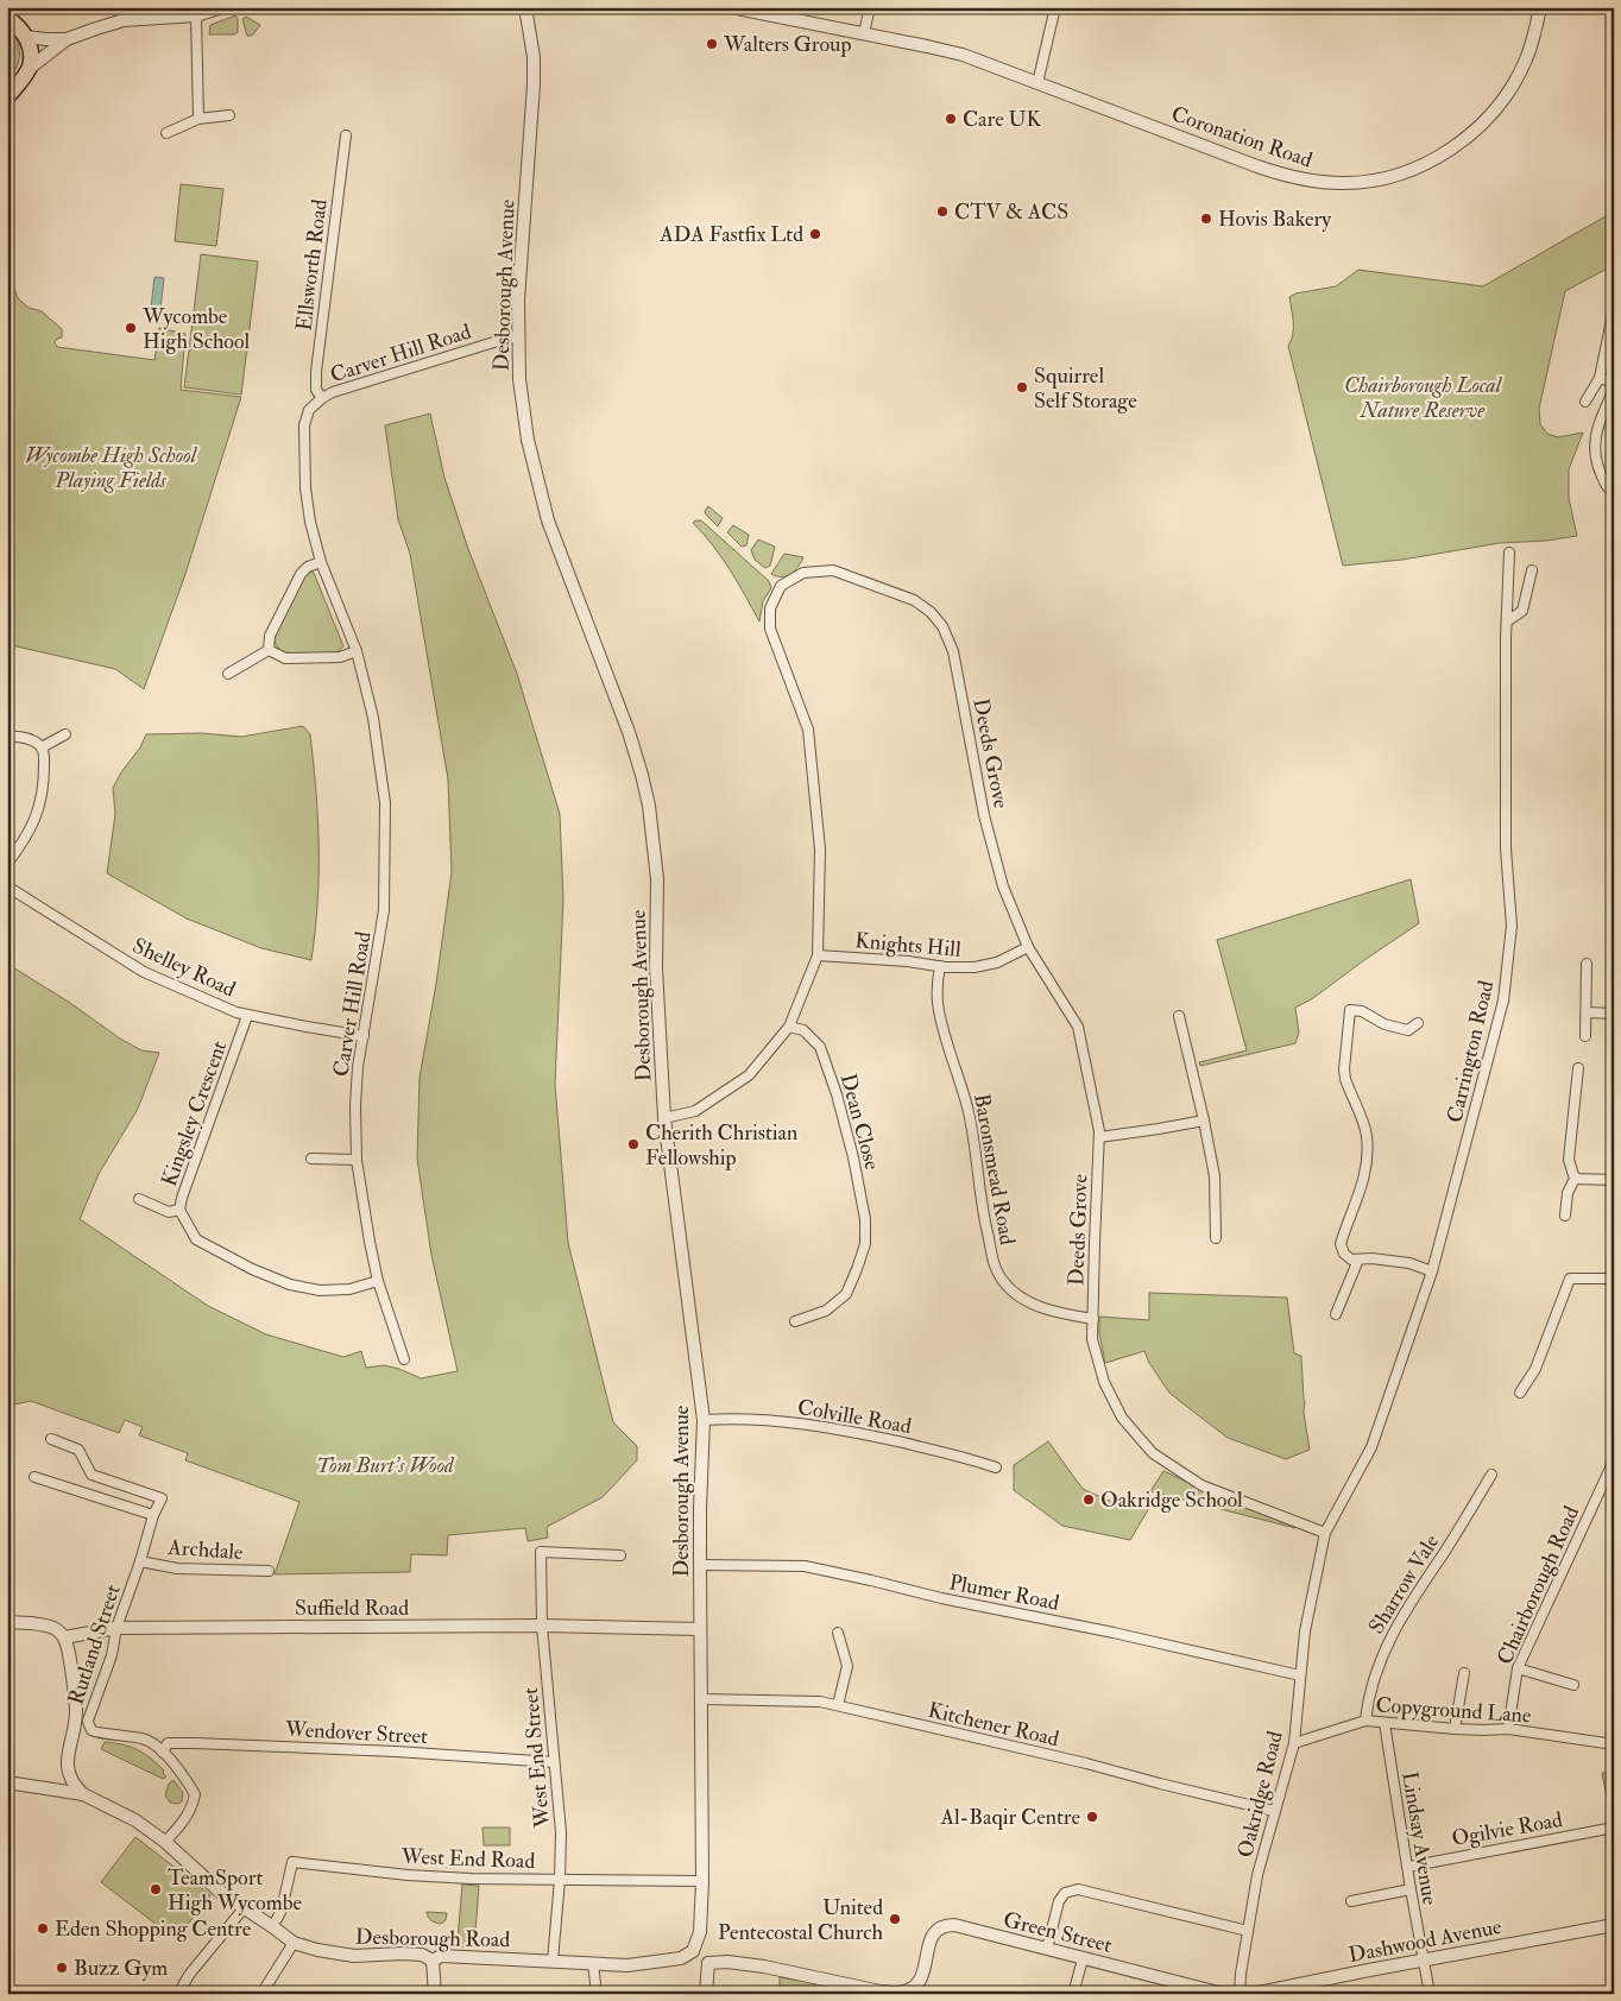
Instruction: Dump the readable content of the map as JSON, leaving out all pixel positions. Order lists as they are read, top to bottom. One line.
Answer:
{"streets":{"street":["Coronation Road","Ellsworth Road","Desborough Avenue","Carver Hill Road","Deeds Grove","Knights Hill","Shelley Road","Carrington Road","Kingsley Crescent","Dean Close","Baronsmead Road","Colville Road","Archdale","Sharrow Vale","Chairborough Road","Plumer Road","Suffield Road","Rutland Street","Copyground Lane","Kitchener Road","Wendover Street","West End Street","Oakridge Road","Ogilvie Road","Lindsay Avenue","West End Road","Green Street","Desborough Road","Dashwood Avenue"]},"crossings":[["Ellsworth Road","Carver Hill Road"],["Desborough Avenue","Carver Hill Road"],["Desborough Avenue","Deeds Grove"],["Desborough Avenue","Colville Road"],["Desborough Avenue","Plumer Road"],["Desborough Avenue","Suffield Road"],["Desborough Avenue","Kitchener Road"],["Desborough Avenue","West End Road"],["Desborough Avenue","Desborough Road"],["Carver Hill Road","Shelley Road"],["Carver Hill Road","Kingsley Crescent"],["Deeds Grove","Knights Hill"],["Deeds Grove","Carrington Road"],["Deeds Grove","Dean Close"],["Deeds Grove","Baronsmead Road"],["Deeds Grove","Oakridge Road"],["Knights Hill","Baronsmead Road"],["Shelley Road","Kingsley Crescent"],["Carrington Road","Oakridge Road"],["Archdale","Rutland Street"],["Sharrow Vale","Copyground Lane"],["Chairborough Road","Copyground Lane"],["Plumer Road","Oakridge Road"],["Suffield Road","Rutland Street"],["Suffield Road","West End Street"],["Rutland Street","Wendover Street"],["Rutland Street","Desborough Road"],["Copyground Lane","Oakridge Road"],["Copyground Lane","Lindsay Avenue"],["Kitchener Road","Oakridge Road"],["Wendover Street","West End Street"],["West End Street","West End Road"],["West End Street","Desborough Road"],["Oakridge Road","Green Street"],["Oakridge Road","Dashwood Avenue"],["Ogilvie Road","Lindsay Avenue"],["Lindsay Avenue","Dashwood Avenue"],["Green Street","Dashwood Avenue"]],"parks":["Chairborough Local Nature Reserve","Wycombe High School Playing Fields","Tom Burt's Wood"],"places":["Walters Group","Care UK","CTV & ACS","Hovis Bakery","ADA Fastfix Ltd","Wycombe High School","Squirrel Self Storage","Cherith Christian Fellowship","Oakridge School","Al-Baqir Centre","TeamSport High Wycombe","United Pentecostal Church","Eden Shopping Centre","Buzz Gym"]}
